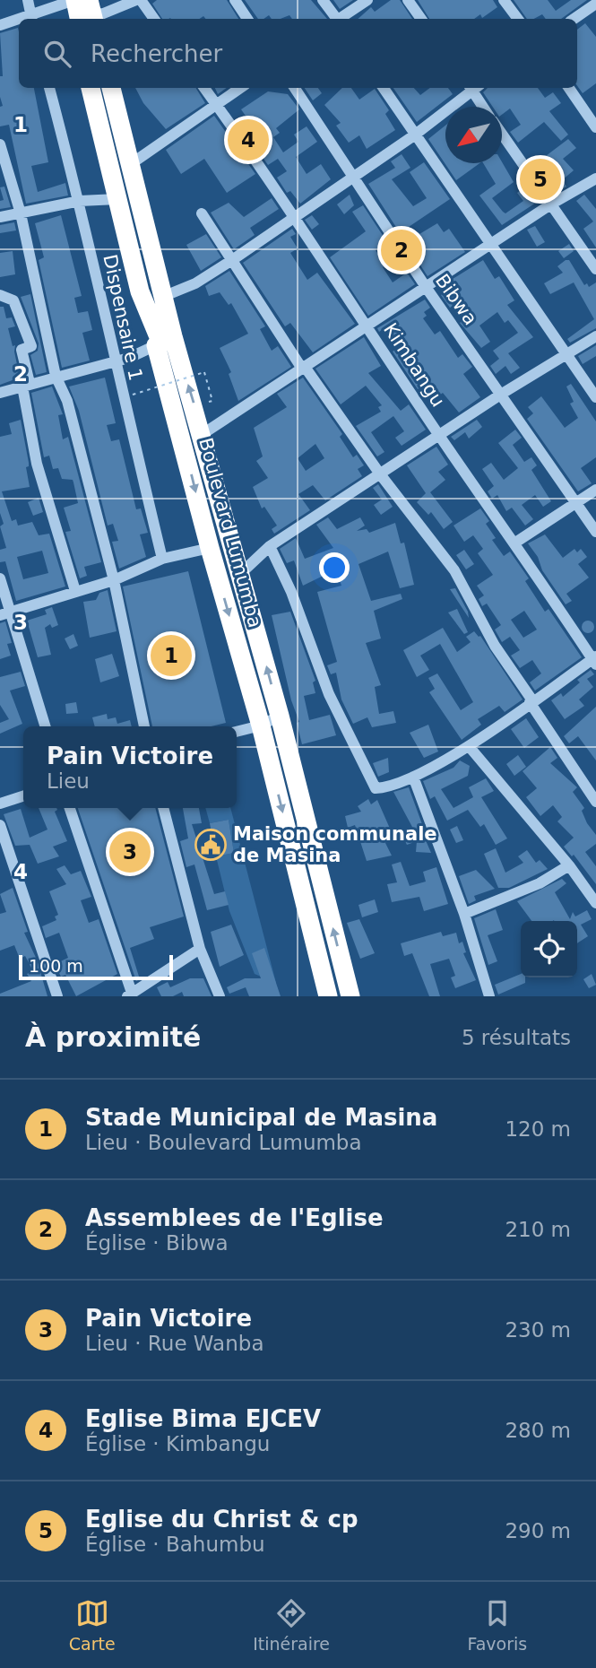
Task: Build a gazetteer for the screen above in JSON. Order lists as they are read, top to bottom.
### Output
{
  "streets": {
    "highway": ["Boulevard Lumumba"],
    "street": ["Bibwa", "Dispensaire 1", "Kimbangu"]
  },
  "places": {
    "public building": ["Maison communale de Masina"]
  },
  "scale_bar": "100 m",
  "north": "bottom left",
  "page": {
    "search": "Rechercher",
    "pins": [
      "4",
      "5",
      "2",
      "1",
      "3"
    ],
    "popup": ["Pain Victoire", "Lieu"],
    "scale": "100 m",
    "heading": ["À proximité", "5 résultats"],
    "list": [
      {
        "mark": "1",
        "name": "Stade Municipal de Masina",
        "note": "Lieu · Boulevard Lumumba",
        "value": "120 m"
      },
      {
        "mark": "2",
        "name": "Assemblees de l'Eglise",
        "note": "Église · Bibwa",
        "value": "210 m"
      },
      {
        "mark": "3",
        "name": "Pain Victoire",
        "note": "Lieu · Rue Wanba",
        "value": "230 m"
      },
      {
        "mark": "4",
        "name": "Eglise Bima EJCEV",
        "note": "Église · Kimbangu",
        "value": "280 m"
      },
      {
        "mark": "5",
        "name": "Eglise du Christ & cp",
        "note": "Église · Bahumbu",
        "value": "290 m"
      }
    ],
    "nav": ["Carte", "Itinéraire", "Favoris"]
  },
  "grid": {
    "rows": [
      "1",
      "2",
      "3",
      "4"
    ]
  }
}
